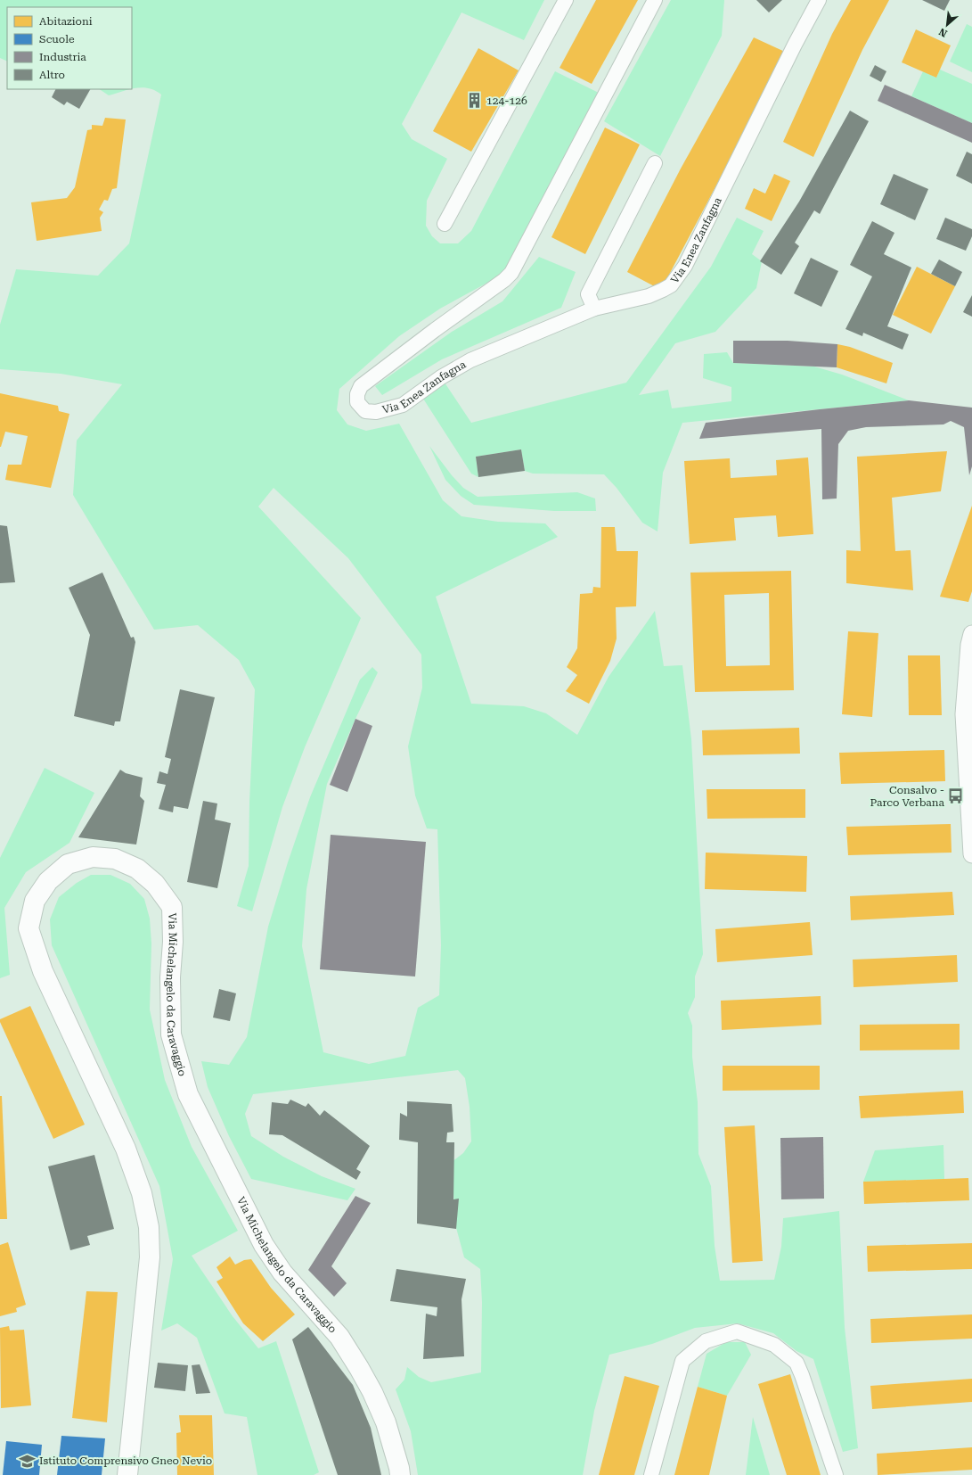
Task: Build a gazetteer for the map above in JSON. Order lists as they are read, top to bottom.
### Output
{
  "streets": {
    "main road": ["Via Michelangelo da Caravaggio"],
    "street": ["Via Enea Zanfagna"]
  },
  "places": {
    "building": ["124-126"],
    "bus stop": ["Consalvo - Parco Verbana"],
    "school or university": ["Istituto Comprensivo Gneo Nevio"]
  },
  "legend": [
    "Abitazioni",
    "Scuole",
    "Industria",
    "Altro"
  ],
  "north": "bottom left"
}
